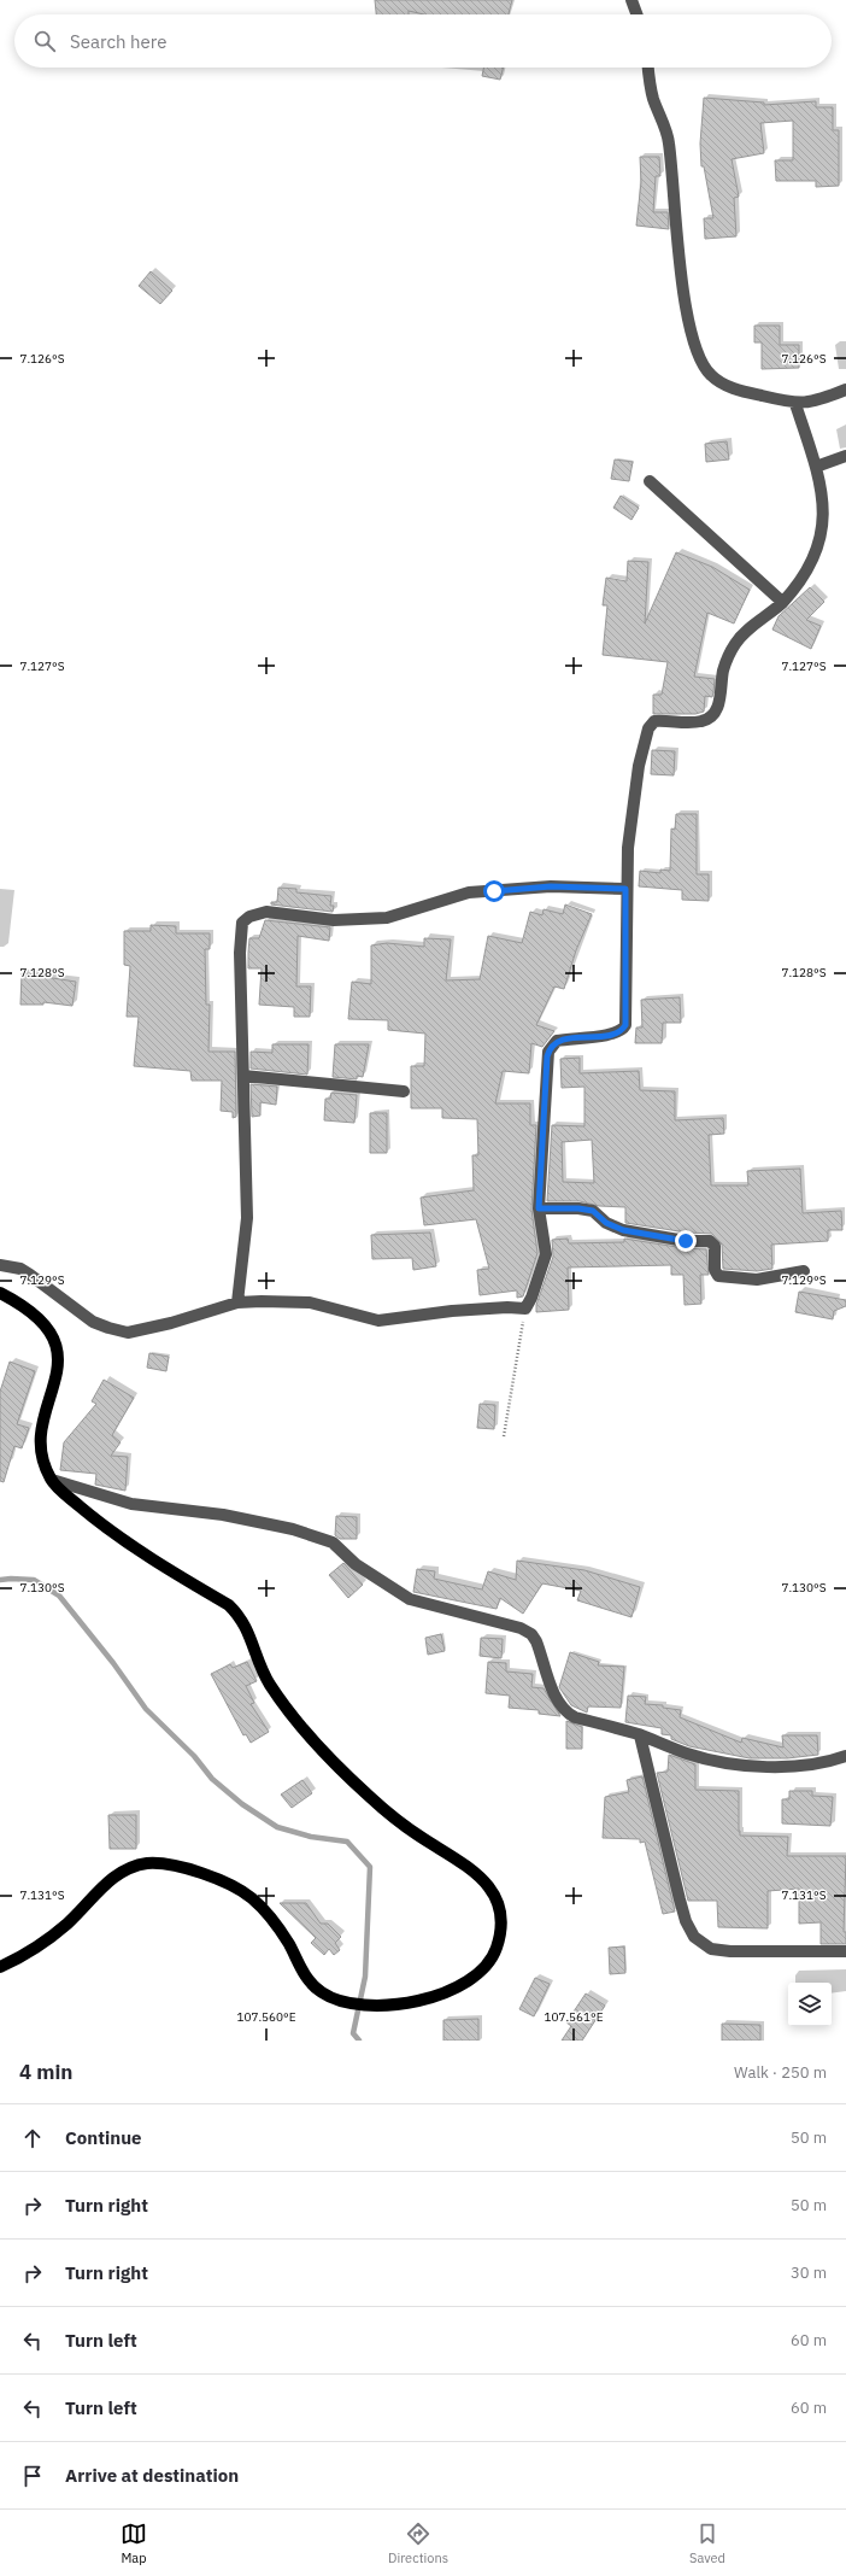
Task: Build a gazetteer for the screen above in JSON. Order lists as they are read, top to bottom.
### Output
{
  "page": {
    "search": "Search here",
    "heading": ["4 min", "Walk · 250 m"],
    "list": [
      ["Continue", "50 m"],
      ["Turn right", "50 m"],
      ["Turn right", "30 m"],
      ["Turn left", "60 m"],
      ["Turn left", "60 m"],
      "Arrive at destination"
    ],
    "nav": ["Map", "Directions", "Saved"]
  },
  "coordinates": [
    "7.126°S",
    "7.127°S",
    "7.128°S",
    "7.129°S",
    "7.130°S",
    "7.131°S",
    "107.560°E",
    "107.561°E"
  ]
}
